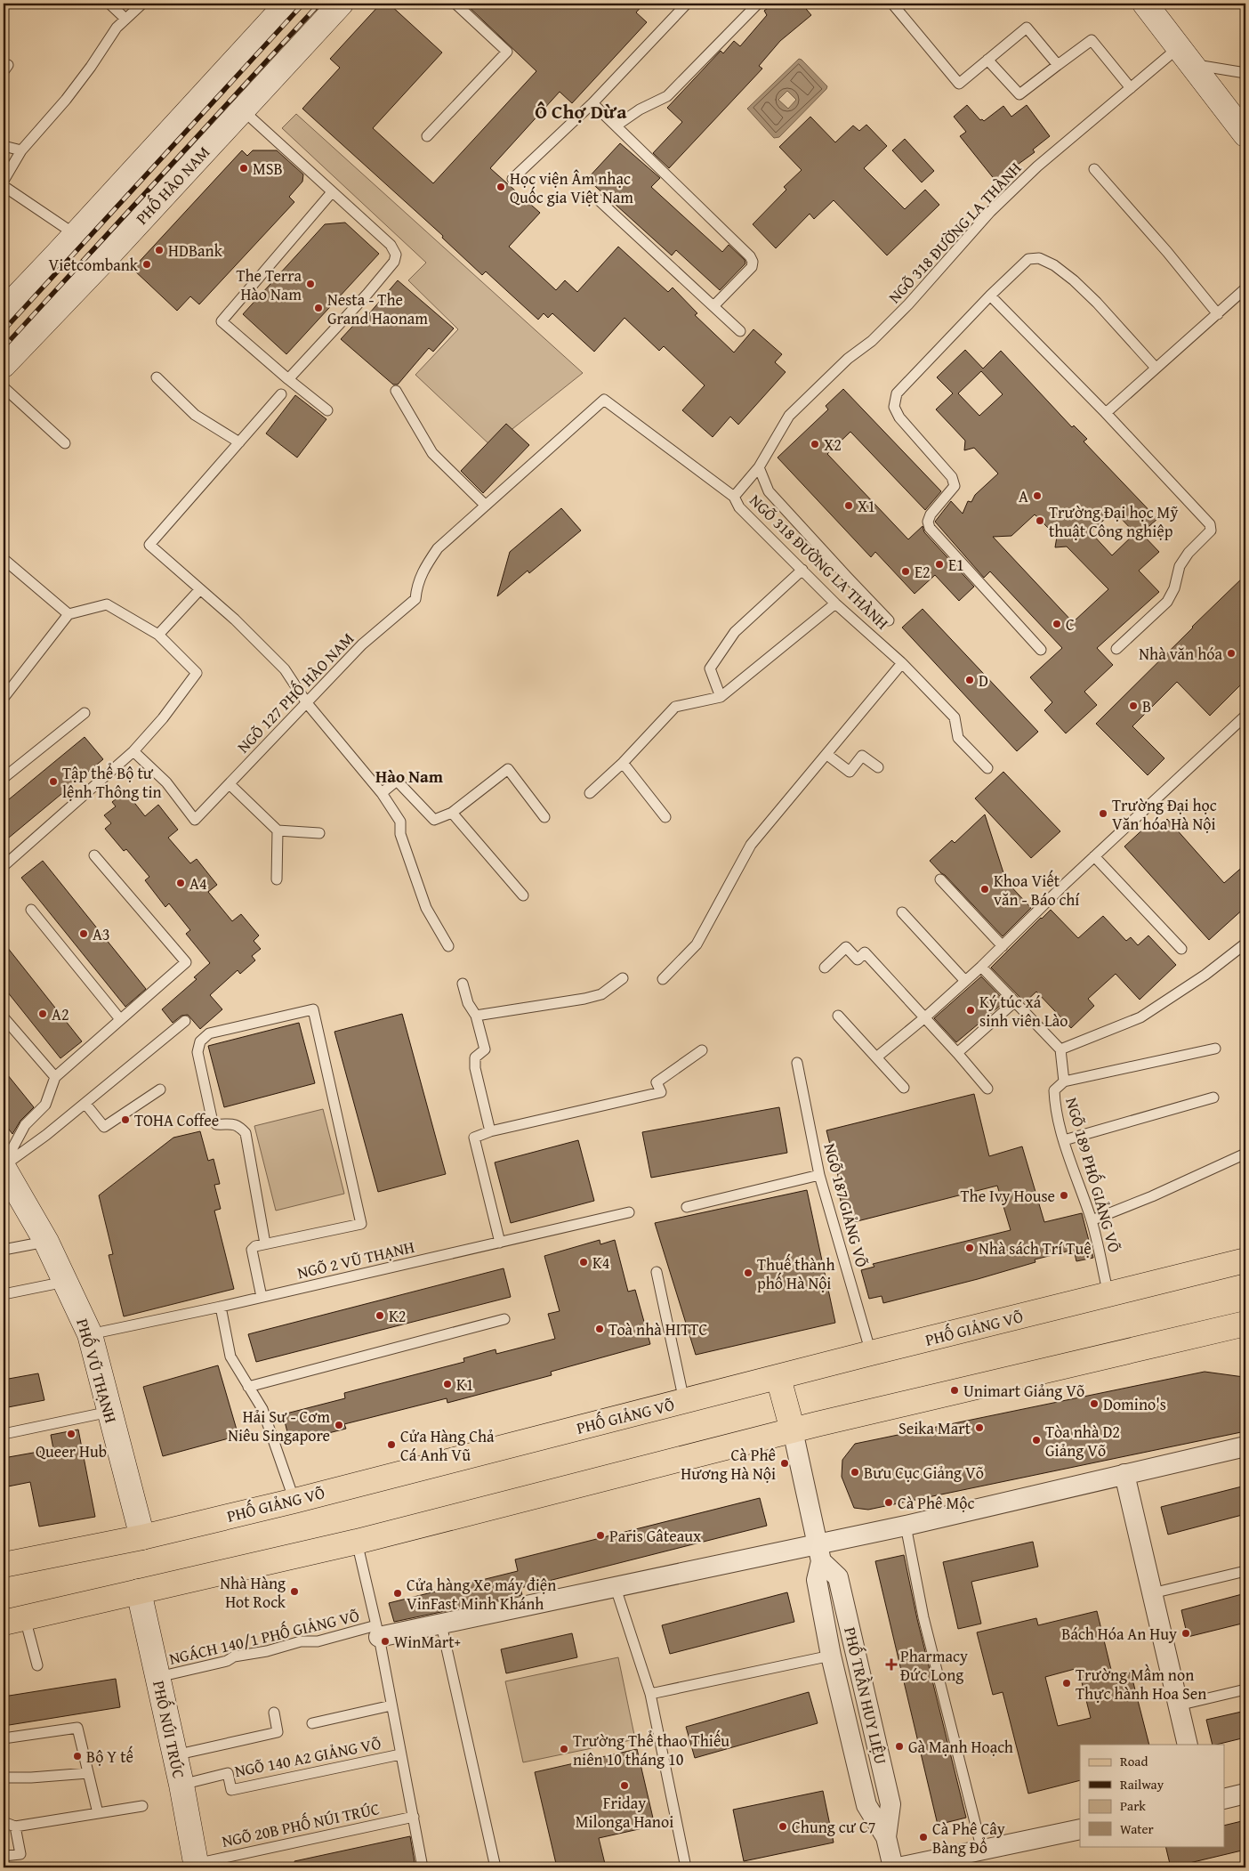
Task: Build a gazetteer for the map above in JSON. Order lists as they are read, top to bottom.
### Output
{
  "streets": {
    "main road": [
      "PHỐ HÀO NAM",
      "PHỐ GIẢNG VÕ",
      "PHỐ VŨ THẠNH",
      "PHỐ NÚI TRÚC"
    ],
    "street": ["PHỐ TRẦN HUY LIỆU"],
    "lane": [
      "NGÕ 318 ĐƯỜNG LA THÀNH",
      "NGÕ 127 PHỐ HÀO NAM",
      "NGÕ 189 PHỐ GIẢNG VÕ",
      "NGÕ 187 GIẢNG VÕ",
      "NGÕ 2 VŨ THẠNH",
      "NGÁCH 140/1 PHỐ GIẢNG VÕ",
      "NGÕ 140 A2 GIẢNG VÕ",
      "NGÕ 20B PHỐ NÚI TRÚC"
    ]
  },
  "crossings": [
    ["NGÕ 318 ĐƯỜNG LA THÀNH", "NGÕ 127 PHỐ HÀO NAM"],
    ["NGÕ 189 PHỐ GIẢNG VÕ", "PHỐ GIẢNG VÕ"],
    ["NGÕ 187 GIẢNG VÕ", "PHỐ GIẢNG VÕ"],
    ["NGÕ 2 VŨ THẠNH", "PHỐ VŨ THẠNH"],
    ["PHỐ GIẢNG VÕ", "PHỐ VŨ THẠNH"],
    ["NGÁCH 140/1 PHỐ GIẢNG VÕ", "PHỐ NÚI TRÚC"],
    ["PHỐ NÚI TRÚC", "NGÕ 140 A2 GIẢNG VÕ"],
    ["PHỐ NÚI TRÚC", "NGÕ 20B PHỐ NÚI TRÚC"]
  ],
  "districts": ["Ô Chợ Dừa", "Hào Nam"],
  "places": {
    "other": [
      "MSB",
      "Học viện Âm nhạc Quốc gia Việt Nam",
      "HDBank",
      "Vietcombank",
      "The Terra Hào Nam",
      "Nesta - The Grand Haonam",
      "X2",
      "A",
      "X1",
      "Trường Đại học Mỹ thuật Công nghiệp",
      "E1",
      "E2",
      "C",
      "Nhà văn hóa",
      "D",
      "B",
      "Tập thể Bộ tư lệnh Thông tin",
      "Trường Đại học Văn hóa Hà Nội",
      "A4",
      "Khoa Viết văn - Báo chí",
      "A3",
      "Ký túc xá sinh viên Lào",
      "A2",
      "TOHA Coffee",
      "The Ivy House",
      "Nhà sách Trí Tuệ",
      "K4",
      "Thuế thành phố Hà Nội",
      "K2",
      "Toà nhà HITTC",
      "K1",
      "Unimart Giảng Võ",
      "Domino's",
      "Hải Sư - Cơm Niêu Singapore",
      "Seika Mart",
      "Queer Hub",
      "Tòa nhà D2 Giảng Võ",
      "Cửa Hàng Chả Cá Anh Vũ",
      "Cà Phê Hương Hà Nội",
      "Bưu Cục Giảng Võ",
      "Cà Phê Mộc",
      "Paris Gâteaux",
      "Nhà Hàng Hot Rock",
      "Cửa hàng Xe máy điện VinFast Minh Khánh",
      "Bách Hóa An Huy",
      "WinMart+",
      "Trường Mầm non Thực hành Hoa Sen",
      "Gà Mạnh Hoạch",
      "Trường Thể thao Thiếu niên 10 tháng 10",
      "Bộ Y tế",
      "Friday Milonga Hanoi",
      "Chung cư C7",
      "Cà Phê Cây Bàng Đổ"
    ],
    "health": ["Pharmacy Đức Long"]
  },
  "legend": [
    "Road",
    "Railway",
    "Park",
    "Water"
  ]
}
